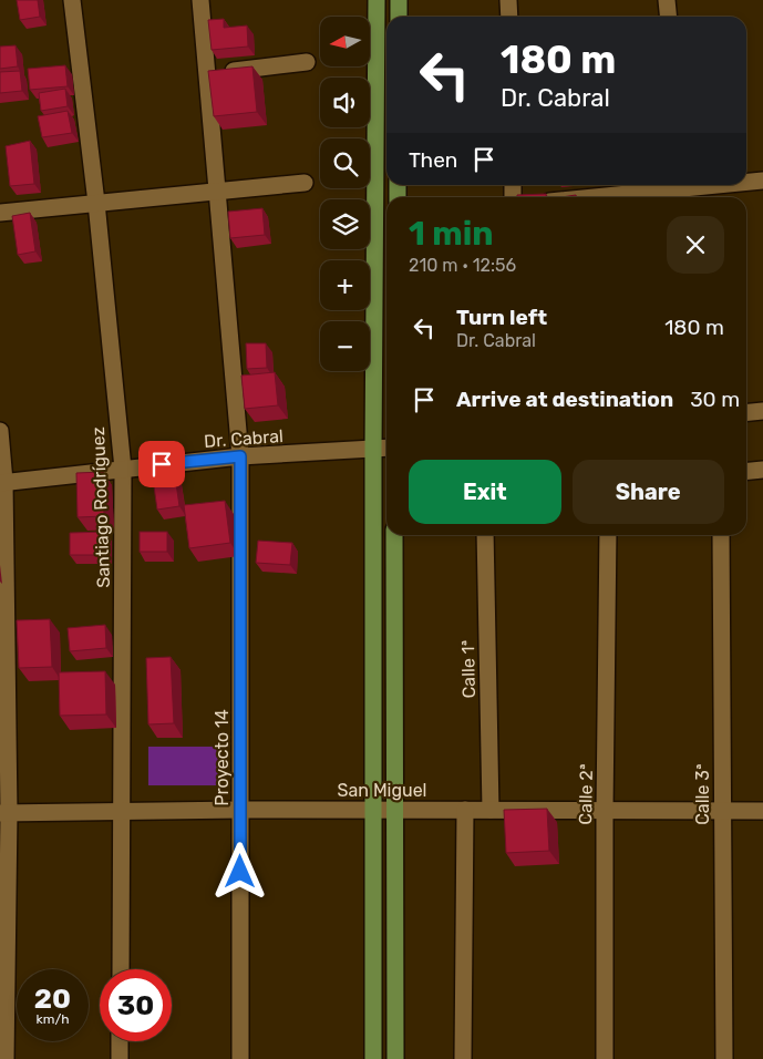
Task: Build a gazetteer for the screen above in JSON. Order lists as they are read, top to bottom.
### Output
{
  "streets": {
    "street": [
      "Dr. Cabral",
      "Santiago Rodríguez",
      "Calle 1ª",
      "Proyecto 14",
      "San Miguel",
      "Calle 2ª",
      "Calle 3ª"
    ]
  },
  "crossings": [
    ["Dr. Cabral", "Santiago Rodríguez"],
    ["Dr. Cabral", "Proyecto 14"],
    ["Santiago Rodríguez", "San Miguel"],
    ["Calle 1ª", "San Miguel"],
    ["Proyecto 14", "San Miguel"],
    ["San Miguel", "Calle 2ª"],
    ["San Miguel", "Calle 3ª"]
  ],
  "north": "left",
  "page": {
    "map_buttons": ["+", "−"],
    "turn": ["180 m", "Dr. Cabral"],
    "then": "Then",
    "heading": ["1 min", "210 m · 12:56"],
    "list": [
      {
        "name": "Turn left",
        "note": "Dr. Cabral",
        "value": "180 m"
      },
      {
        "name": "Arrive at destination",
        "value": "30 m"
      }
    ],
    "buttons": ["Exit", "Share"],
    "speed": "20 km/h",
    "limit": "30"
  }
}
